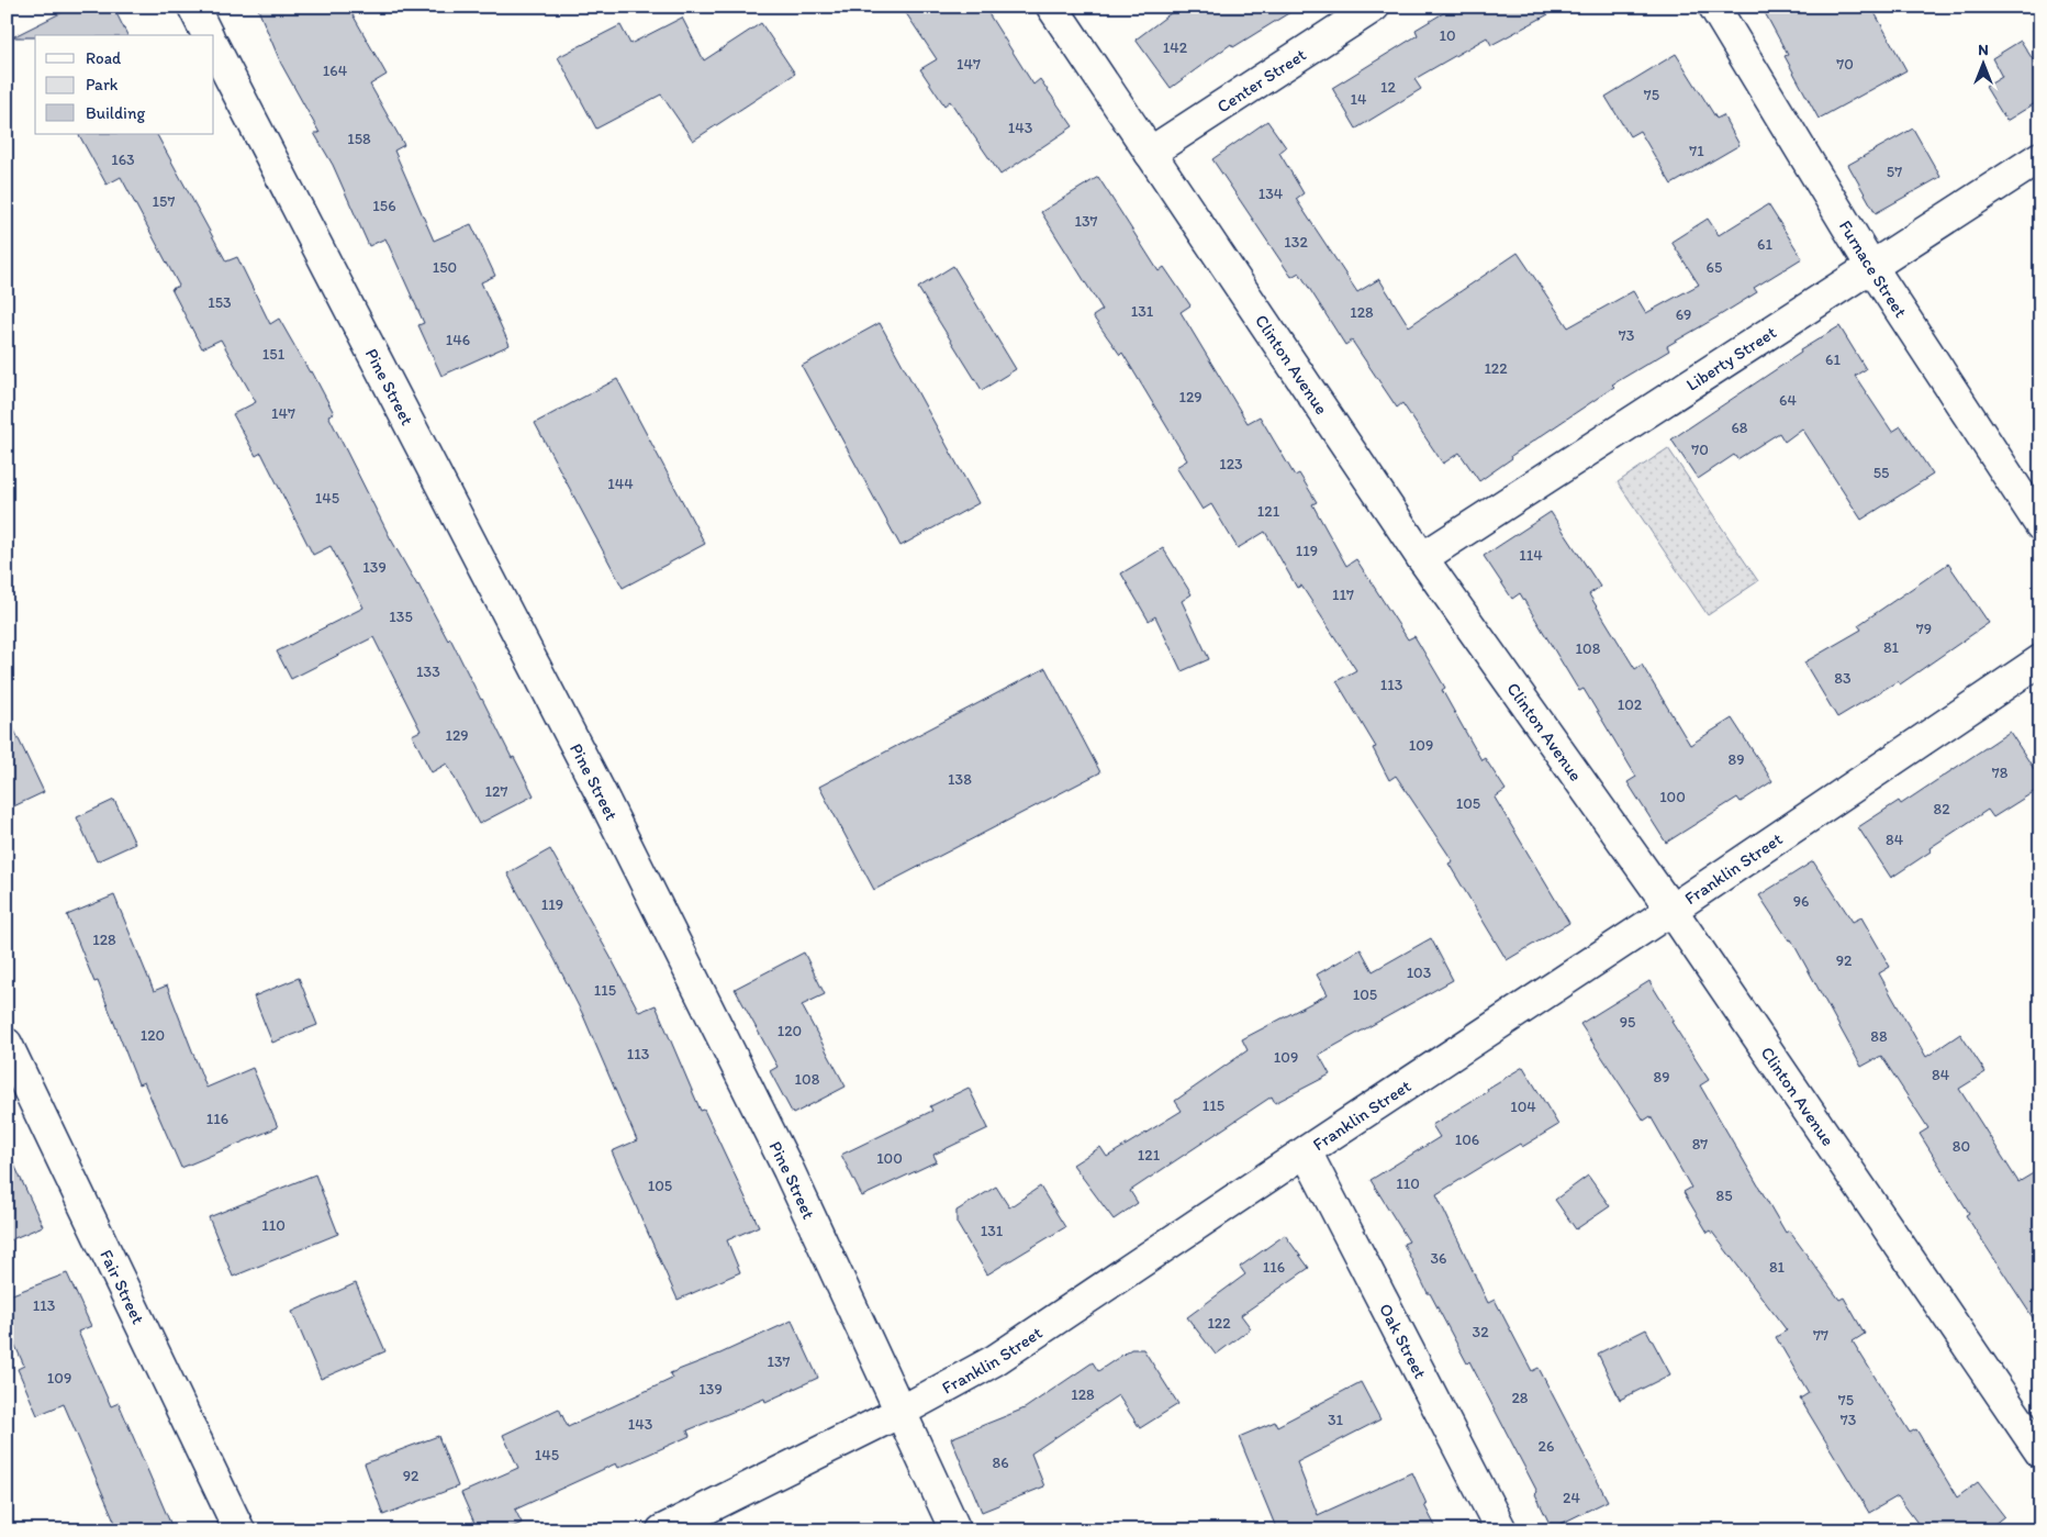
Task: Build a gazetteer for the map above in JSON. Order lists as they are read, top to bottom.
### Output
{
  "streets": {
    "street": [
      "Center Street",
      "Furnace Street",
      "Liberty Street",
      "Clinton Avenue",
      "Pine Street",
      "Franklin Street",
      "Fair Street",
      "Oak Street"
    ]
  },
  "crossings": [
    ["Center Street", "Clinton Avenue"],
    ["Furnace Street", "Liberty Street"],
    ["Liberty Street", "Clinton Avenue"],
    ["Clinton Avenue", "Franklin Street"],
    ["Pine Street", "Franklin Street"],
    ["Franklin Street", "Oak Street"]
  ],
  "house_numbers": [
    "10",
    "142",
    "147",
    "70",
    "164",
    "12",
    "75",
    "14",
    "143",
    "158",
    "71",
    "163",
    "57",
    "134",
    "157",
    "156",
    "137",
    "132",
    "61",
    "150",
    "65",
    "153",
    "131",
    "128",
    "69",
    "73",
    "146",
    "151",
    "61",
    "122",
    "129",
    "64",
    "147",
    "68",
    "70",
    "123",
    "55",
    "144",
    "145",
    "121",
    "119",
    "114",
    "139",
    "117",
    "135",
    "79",
    "81",
    "108",
    "133",
    "83",
    "113",
    "102",
    "129",
    "109",
    "89",
    "78",
    "138",
    "127",
    "100",
    "105",
    "82",
    "84",
    "96",
    "119",
    "128",
    "92",
    "103",
    "115",
    "105",
    "95",
    "120",
    "120",
    "88",
    "113",
    "109",
    "84",
    "89",
    "108",
    "115",
    "104",
    "116",
    "106",
    "87",
    "80",
    "121",
    "100",
    "110",
    "105",
    "85",
    "110",
    "131",
    "36",
    "116",
    "81",
    "113",
    "122",
    "32",
    "77",
    "137",
    "109",
    "139",
    "128",
    "28",
    "75",
    "31",
    "73",
    "143",
    "26",
    "145",
    "86",
    "92",
    "24"
  ],
  "legend": ["Road", "Park", "Building"],
  "north": "top"
}
